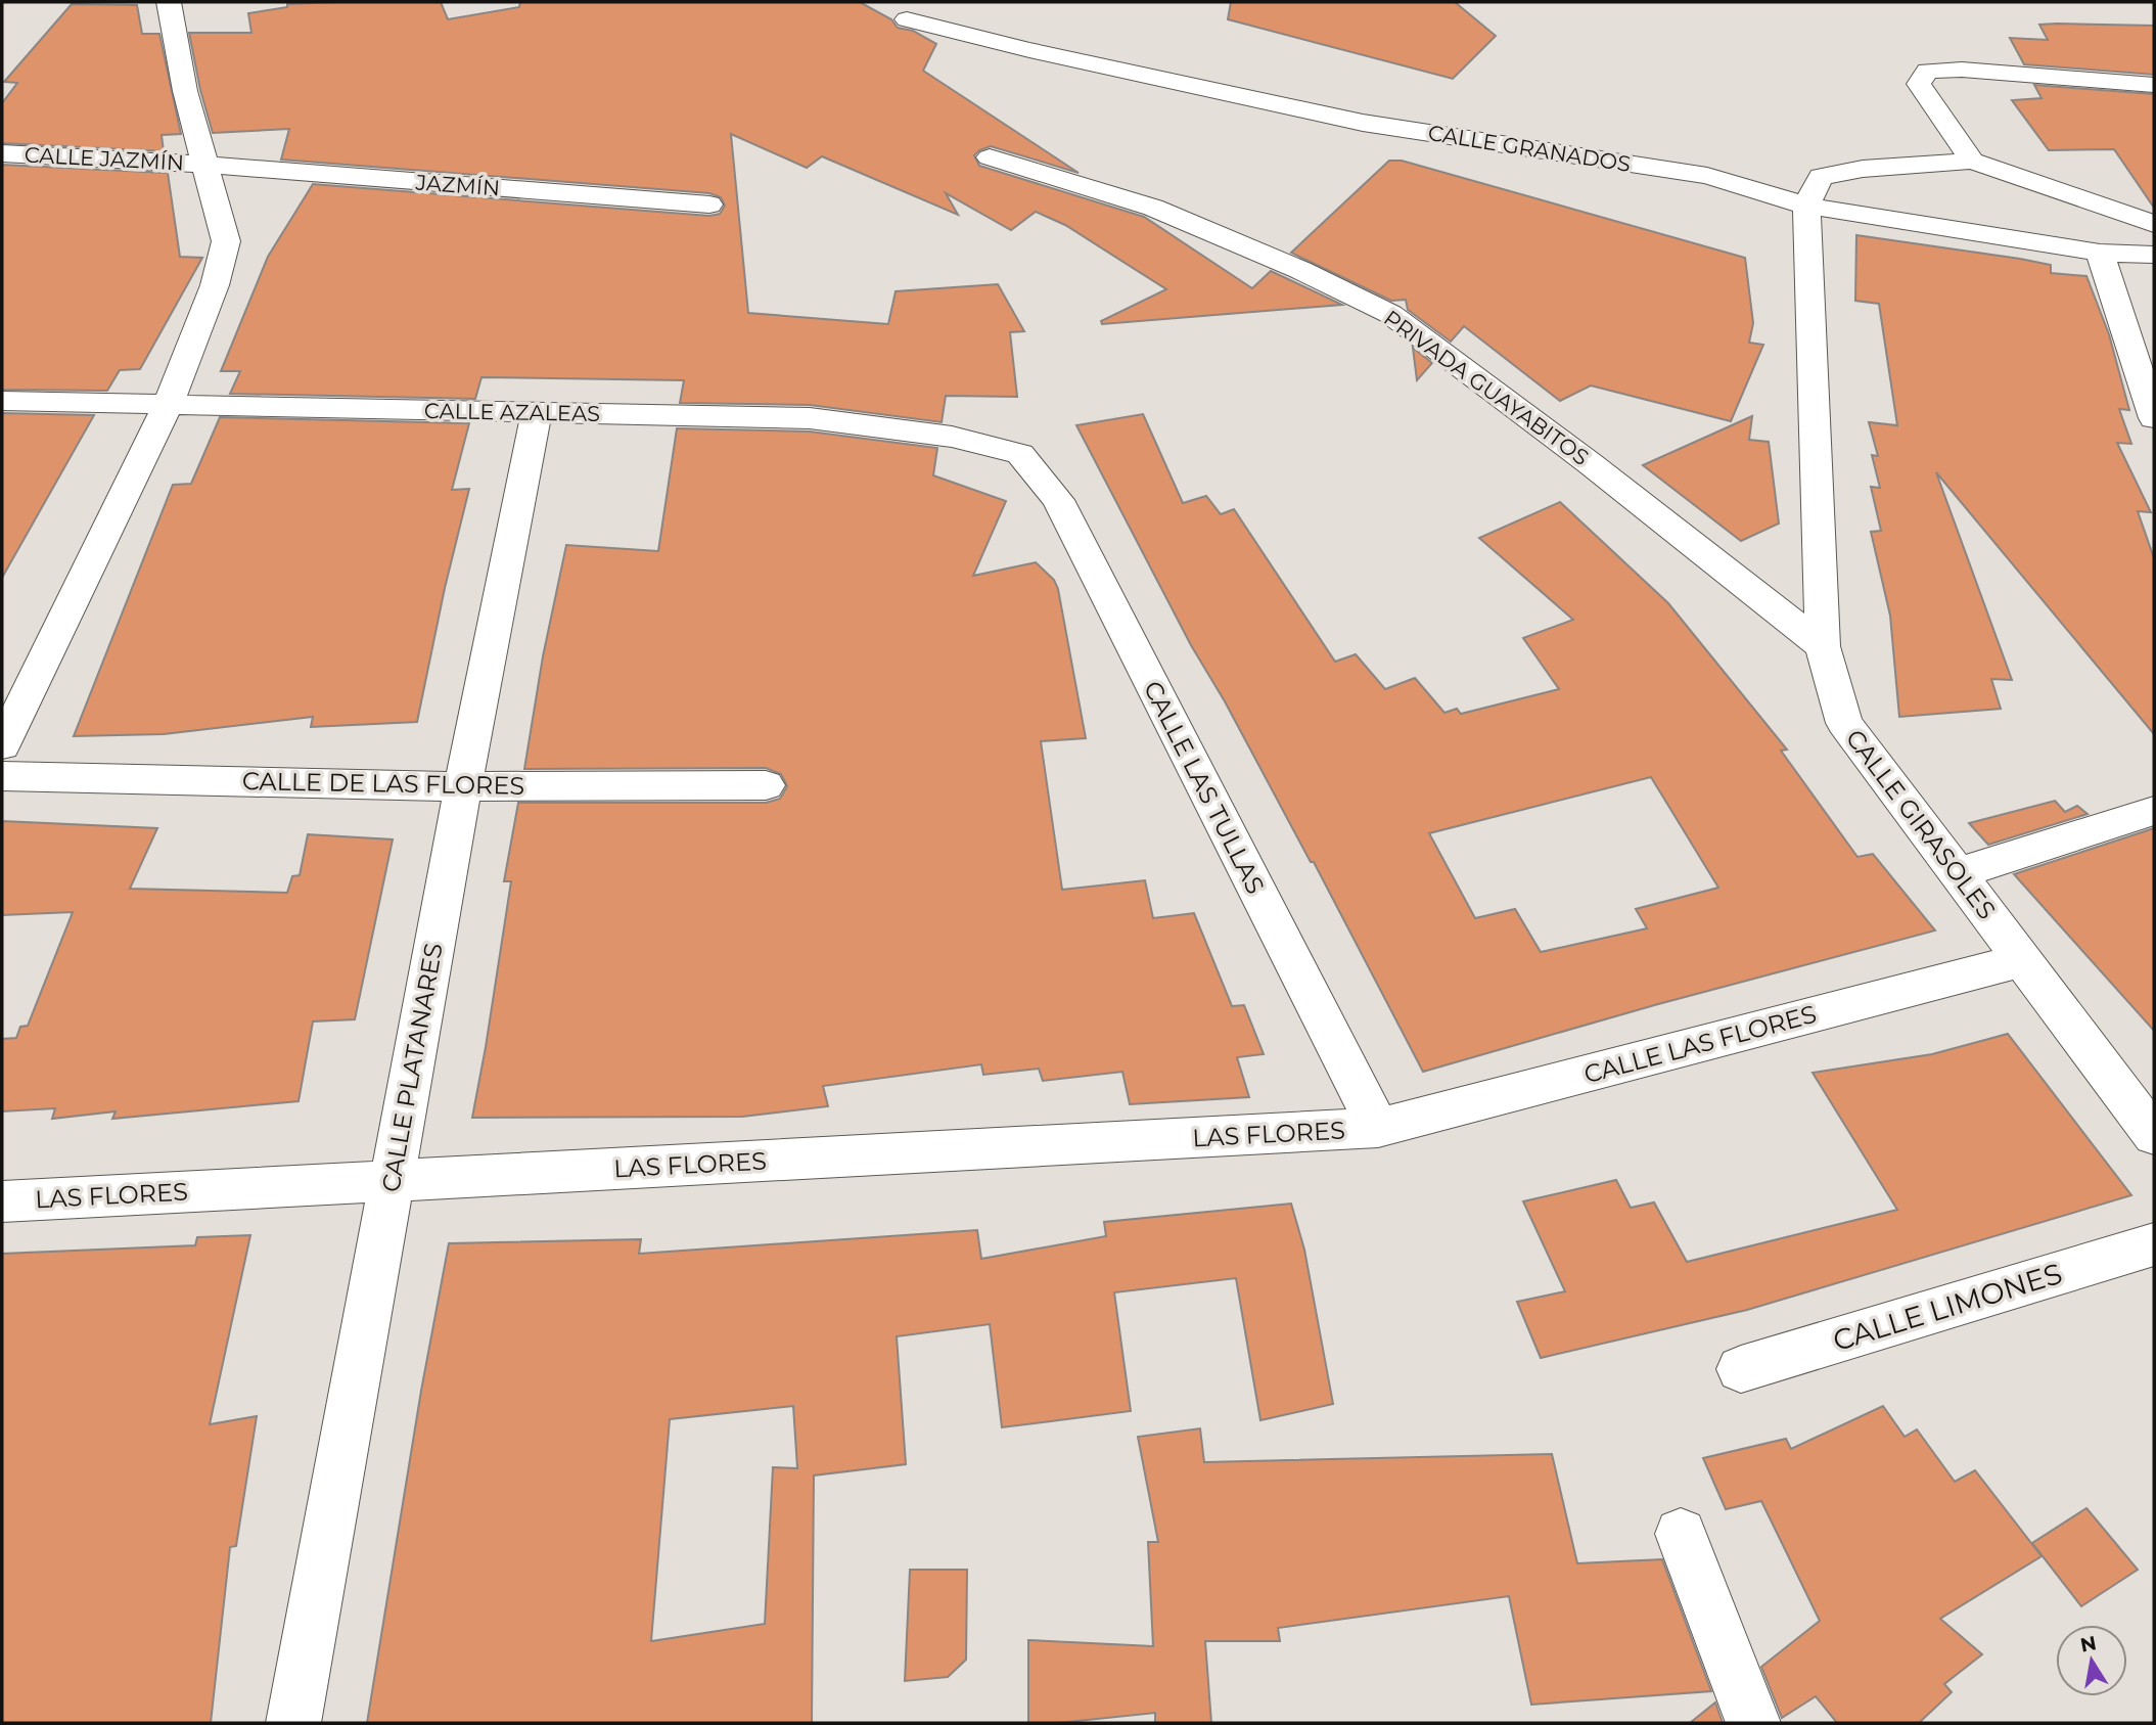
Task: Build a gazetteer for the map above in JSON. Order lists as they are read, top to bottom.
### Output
{
  "streets": {
    "street": [
      "CALLE GRANADOS",
      "CALLE JAZMÍN",
      "JAZMÍN",
      "PRIVADA GUAYABITOS",
      "CALLE AZALEAS",
      "CALLE DE LAS FLORES",
      "CALLE LAS TULLAS",
      "CALLE GIRASOLES",
      "CALLE LAS FLORES",
      "CALLE PLATANARES",
      "LAS FLORES",
      "CALLE LIMONES"
    ]
  },
  "crossings": [
    ["CALLE GRANADOS", "CALLE GIRASOLES"],
    ["CALLE JAZMÍN", "JAZMÍN"],
    ["PRIVADA GUAYABITOS", "CALLE GIRASOLES"],
    ["CALLE AZALEAS", "CALLE LAS TULLAS"],
    ["CALLE AZALEAS", "CALLE PLATANARES"],
    ["CALLE DE LAS FLORES", "CALLE PLATANARES"],
    ["CALLE LAS TULLAS", "CALLE LAS FLORES"],
    ["CALLE LAS TULLAS", "LAS FLORES"],
    ["CALLE GIRASOLES", "CALLE LAS FLORES"],
    ["CALLE LAS FLORES", "LAS FLORES"],
    ["CALLE PLATANARES", "LAS FLORES"]
  ],
  "north": "top"
}
